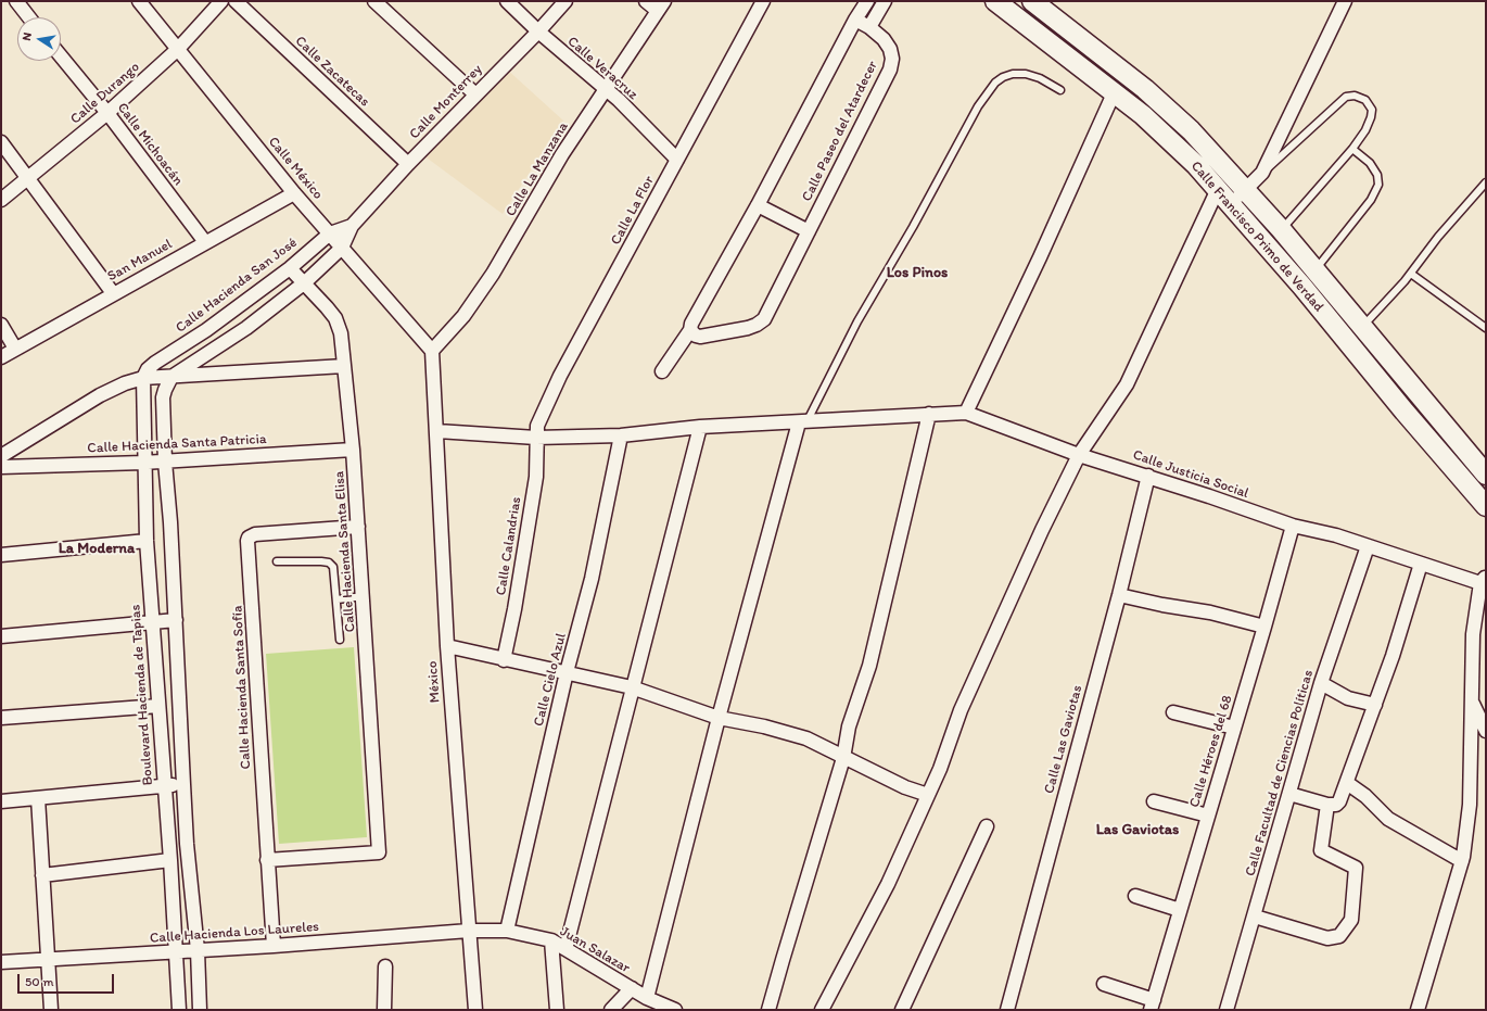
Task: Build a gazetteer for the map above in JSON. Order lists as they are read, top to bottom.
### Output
{
  "streets": {
    "main road": ["Calle Francisco Primo de Verdad"],
    "street": [
      "Calle Veracruz",
      "Calle Zacatecas",
      "Calle Durango",
      "Calle Monterrey",
      "Calle Paseo del Atardecer",
      "Calle Michoacán",
      "Calle México",
      "Calle La Manzana",
      "Calle La Flor",
      "San Manuel",
      "Calle Hacienda San José",
      "Calle Hacienda Santa Patricia",
      "Calle Justicia Social",
      "Calle Calandrias",
      "Calle Hacienda Santa Elisa",
      "Calle Cielo Azul",
      "México",
      "Calle Hacienda Santa Sofía",
      "Boulevard Hacienda de Tapias",
      "Calle Las Gaviotas",
      "Calle Héroes del 68",
      "Calle Facultad de Ciencias Políticas",
      "Calle Hacienda Los Laureles",
      "Juan Salazar"
    ]
  },
  "crossings": [
    ["Calle Veracruz", "Calle Monterrey"],
    ["Calle Veracruz", "Calle La Manzana"],
    ["Calle Veracruz", "Calle La Flor"],
    ["Calle Zacatecas", "Calle Monterrey"],
    ["Calle Durango", "Calle Michoacán"],
    ["Calle Durango", "Calle México"],
    ["Calle Monterrey", "Calle México"],
    ["Calle Monterrey", "Calle Hacienda San José"],
    ["Calle Michoacán", "San Manuel"],
    ["Calle México", "Calle La Manzana"],
    ["Calle México", "San Manuel"],
    ["Calle México", "Calle Hacienda San José"],
    ["Calle México", "México"],
    ["Calle La Manzana", "México"],
    ["Calle La Flor", "Calle Calandrias"],
    ["Calle Hacienda San José", "Calle Hacienda Santa Elisa"],
    ["Calle Hacienda San José", "Boulevard Hacienda de Tapias"],
    ["Calle Hacienda Santa Patricia", "Calle Hacienda Santa Elisa"],
    ["Calle Hacienda Santa Patricia", "Boulevard Hacienda de Tapias"],
    ["Calle Justicia Social", "Calle Las Gaviotas"],
    ["Calle Justicia Social", "Calle Héroes del 68"],
    ["Calle Justicia Social", "Calle Facultad de Ciencias Políticas"],
    ["Calle Hacienda Santa Elisa", "Calle Hacienda Santa Sofía"],
    ["Calle Cielo Azul", "Juan Salazar"],
    ["México", "Calle Hacienda Los Laureles"],
    ["México", "Juan Salazar"],
    ["Calle Hacienda Santa Sofía", "Calle Hacienda Los Laureles"],
    ["Boulevard Hacienda de Tapias", "Calle Hacienda Los Laureles"],
    ["Calle Hacienda Los Laureles", "Juan Salazar"]
  ],
  "districts": ["Los Pinos", "La Moderna", "Las Gaviotas"],
  "scale_bar": "50 m",
  "north": "left"
}
